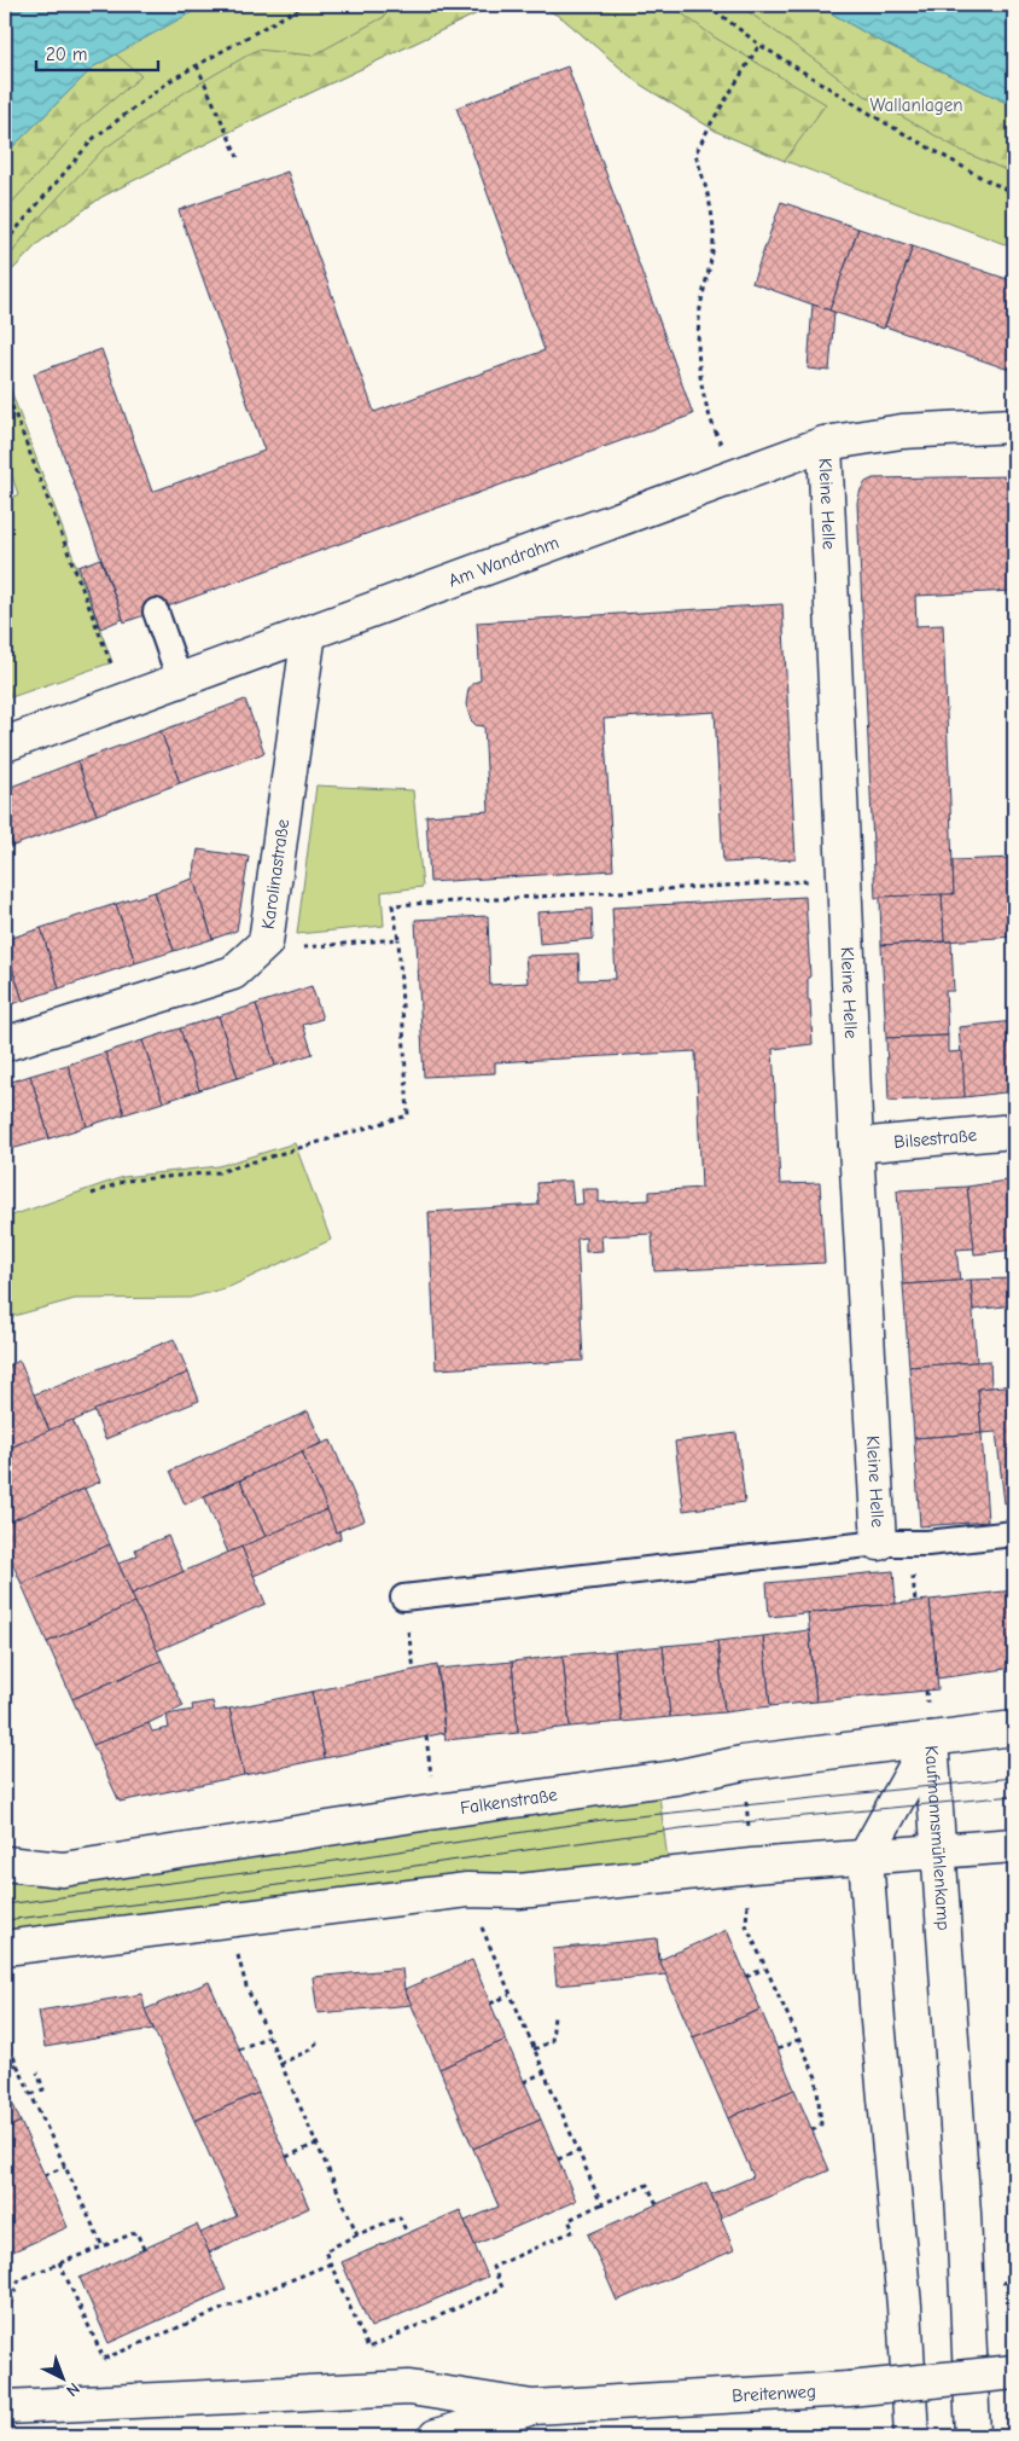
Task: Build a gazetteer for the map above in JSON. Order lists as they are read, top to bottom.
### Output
{
  "streets": {
    "main road": [
      "Kleine Helle",
      "Am Wandrahm",
      "Karolinastraße",
      "Bilsestraße",
      "Falkenstraße",
      "Kaufmannsmühlenkamp",
      "Breitenweg"
    ]
  },
  "crossings": [
    ["Kleine Helle", "Am Wandrahm"],
    ["Kleine Helle", "Bilsestraße"],
    ["Am Wandrahm", "Karolinastraße"],
    ["Falkenstraße", "Kaufmannsmühlenkamp"]
  ],
  "parks": ["Wallanlagen"],
  "scale_bar": "20 m",
  "north": "bottom right"
}
